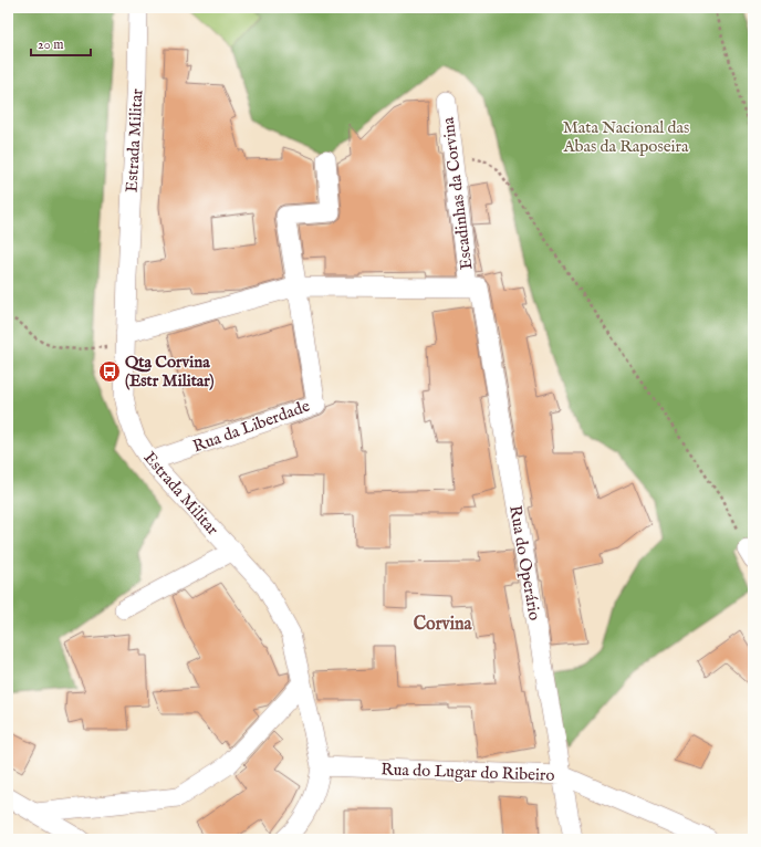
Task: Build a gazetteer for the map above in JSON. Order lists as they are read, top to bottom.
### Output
{
  "streets": {
    "street": [
      "Estrada Militar",
      "Escadinhas da Corvina",
      "Rua da Liberdade",
      "Rua do Operário",
      "Rua do Lugar do Ribeiro"
    ]
  },
  "crossings": [
    ["Estrada Militar", "Rua da Liberdade"],
    ["Estrada Militar", "Rua do Lugar do Ribeiro"],
    ["Escadinhas da Corvina", "Rua do Operário"],
    ["Rua do Operário", "Rua do Lugar do Ribeiro"]
  ],
  "districts": ["Corvina"],
  "parks": ["Mata Nacional das Abas da Raposeira"],
  "places": {
    "bus stop": ["Qta Corvina (Estr Militar)"]
  },
  "scale_bar": "20 m"
}
